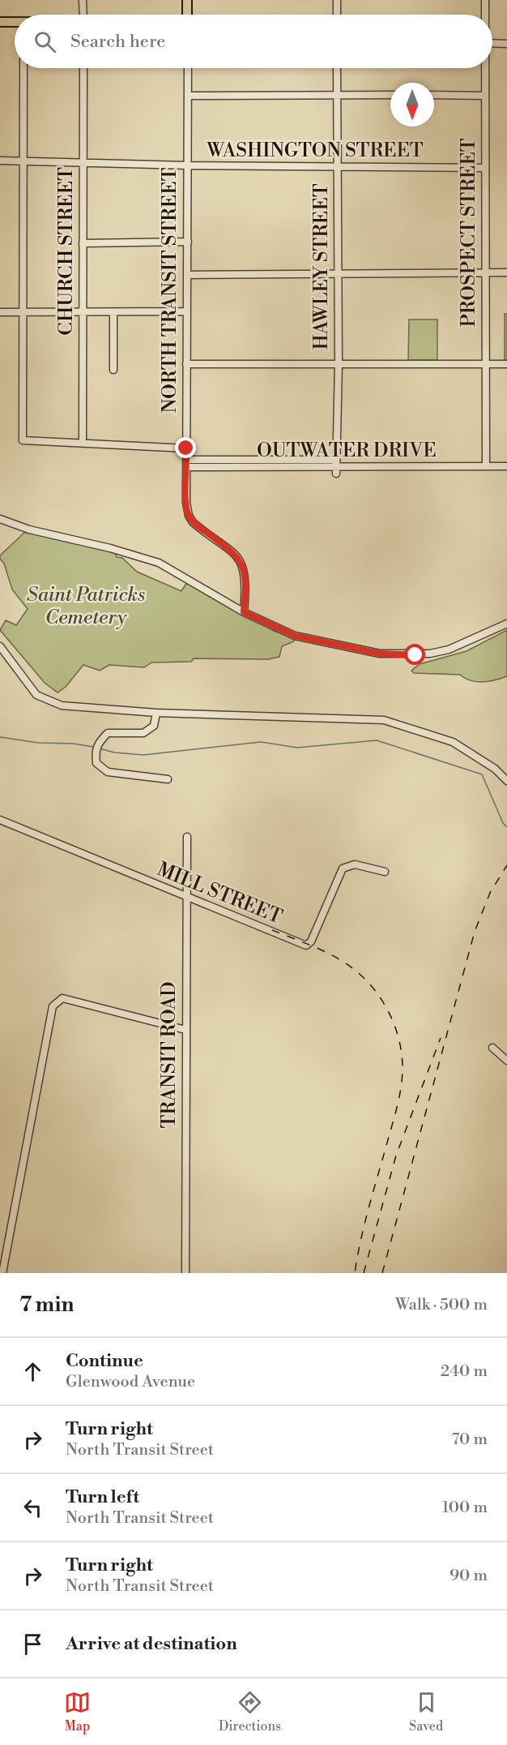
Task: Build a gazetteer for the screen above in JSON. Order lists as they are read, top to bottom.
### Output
{
  "streets": {
    "street": [
      "WASHINGTON STREET",
      "PROSPECT STREET",
      "CHURCH STREET",
      "HAWLEY STREET",
      "NORTH TRANSIT STREET",
      "OUTWATER DRIVE",
      "MILL STREET",
      "TRANSIT ROAD"
    ]
  },
  "crossings": [
    ["WASHINGTON STREET", "PROSPECT STREET"],
    ["WASHINGTON STREET", "CHURCH STREET"],
    ["WASHINGTON STREET", "HAWLEY STREET"],
    ["WASHINGTON STREET", "NORTH TRANSIT STREET"],
    ["PROSPECT STREET", "OUTWATER DRIVE"],
    ["HAWLEY STREET", "OUTWATER DRIVE"],
    ["NORTH TRANSIT STREET", "OUTWATER DRIVE"],
    ["MILL STREET", "TRANSIT ROAD"]
  ],
  "parks": ["Saint Patricks Cemetery"],
  "north": "bottom",
  "page": {
    "search": "Search here",
    "heading": ["7 min", "Walk · 500 m"],
    "list": [
      ["Continue", "Glenwood Avenue", "240 m"],
      ["Turn right", "North Transit Street", "70 m"],
      ["Turn left", "North Transit Street", "100 m"],
      ["Turn right", "North Transit Street", "90 m"],
      "Arrive at destination"
    ],
    "nav": ["Map", "Directions", "Saved"]
  }
}
